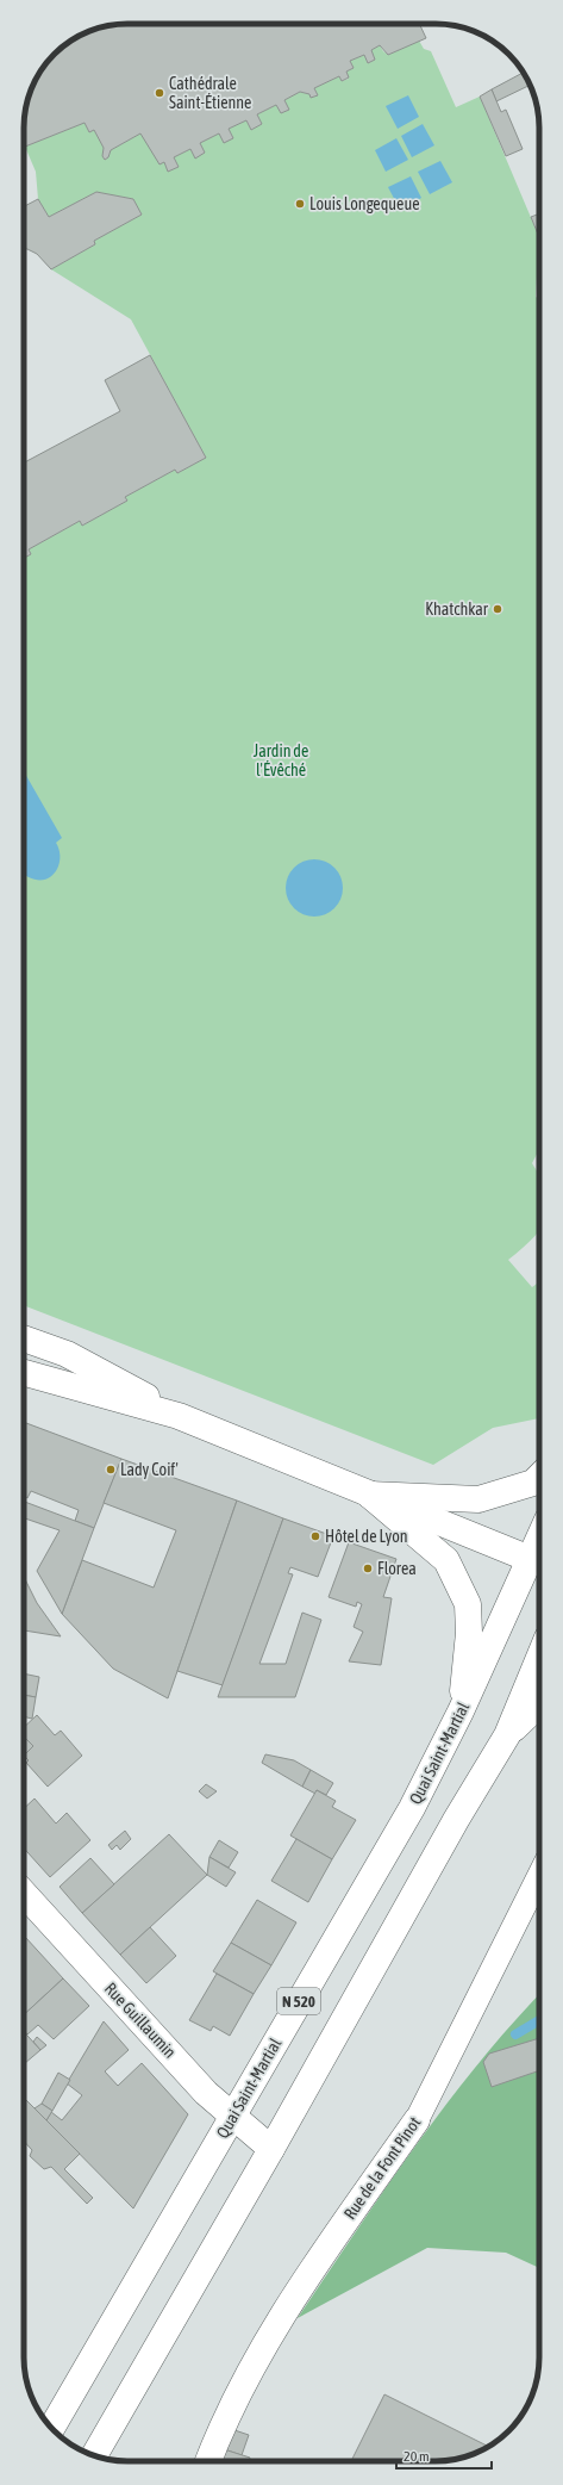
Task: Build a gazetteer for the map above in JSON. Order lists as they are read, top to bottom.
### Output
{
  "streets": {
    "main road": [
      "Quai Saint-Martial",
      "N 520",
      "Rue Guillaumin",
      "Rue de la Font Pinot"
    ]
  },
  "crossings": [
    ["Quai Saint-Martial", "Rue Guillaumin"],
    ["N 520", "Rue Guillaumin"]
  ],
  "parks": ["Jardin de l'Évêché"],
  "places": [
    "Cathédrale Saint-Étienne",
    "Louis Longequeue",
    "Khatchkar",
    "Lady Coif'",
    "Hôtel de Lyon",
    "Florea"
  ],
  "scale_bar": "20 m"
}
